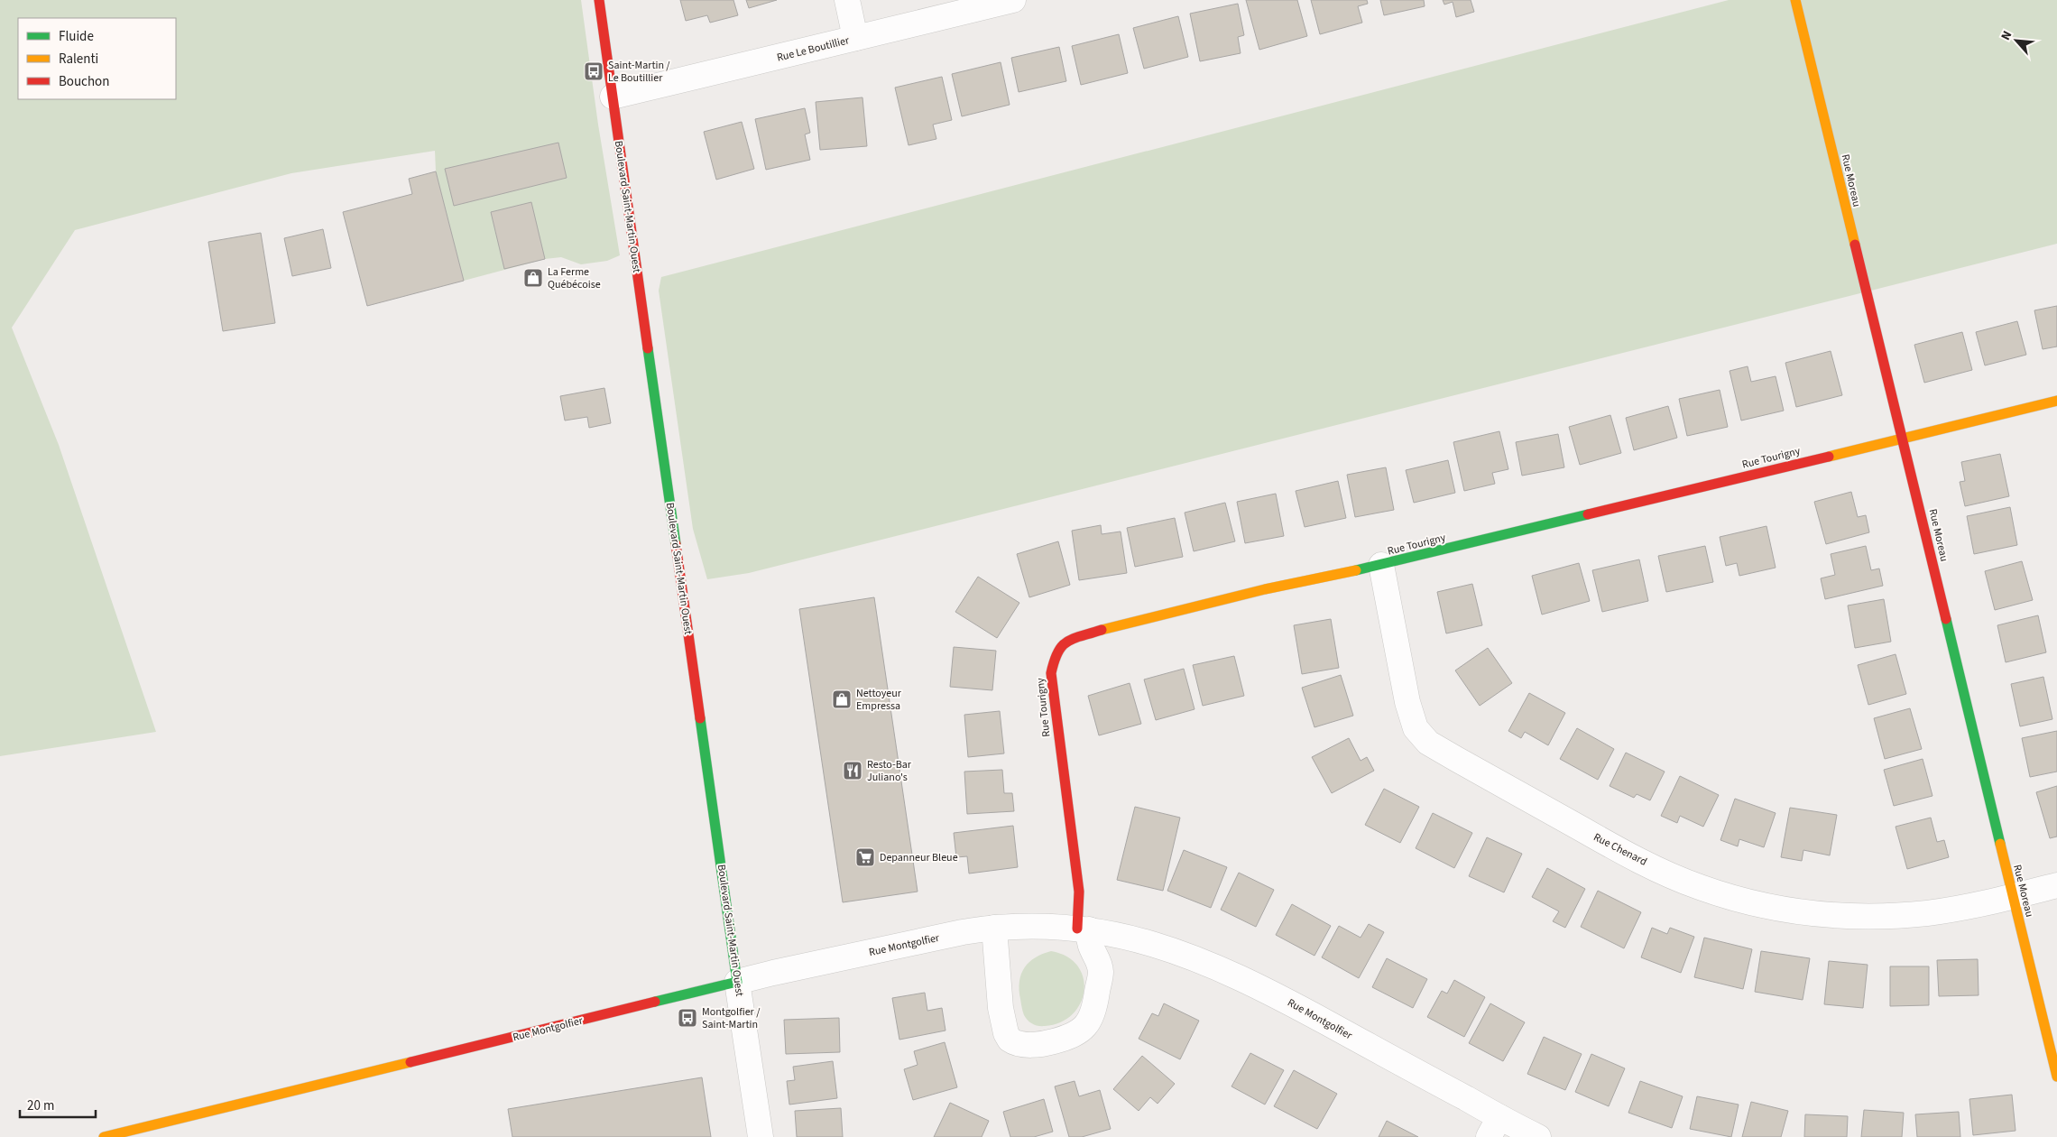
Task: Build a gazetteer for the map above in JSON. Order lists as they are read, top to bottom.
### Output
{
  "streets": {
    "street": [
      "Rue Le Boutillier",
      "Rue Moreau",
      "Boulevard Saint-Martin Ouest",
      "Rue Tourigny",
      "Rue Chenard",
      "Rue Montgolfier"
    ]
  },
  "crossings": [
    ["Rue Le Boutillier", "Boulevard Saint-Martin Ouest"],
    ["Rue Moreau", "Rue Tourigny"],
    ["Rue Moreau", "Rue Chenard"],
    ["Boulevard Saint-Martin Ouest", "Rue Montgolfier"],
    ["Rue Tourigny", "Rue Chenard"],
    ["Rue Tourigny", "Rue Montgolfier"]
  ],
  "places": {
    "bus stop": ["Saint-Martin / Le Boutillier", "Montgolfier / Saint-Martin"],
    "shop": ["La Ferme Québécoise", "Nettoyeur Empressa"],
    "restaurant": ["Resto-Bar Juliano's"],
    "supermarket": ["Depanneur Bleue"]
  },
  "legend": ["Fluide", "Ralenti", "Bouchon"],
  "scale_bar": "20 m",
  "north": "top left"
}
